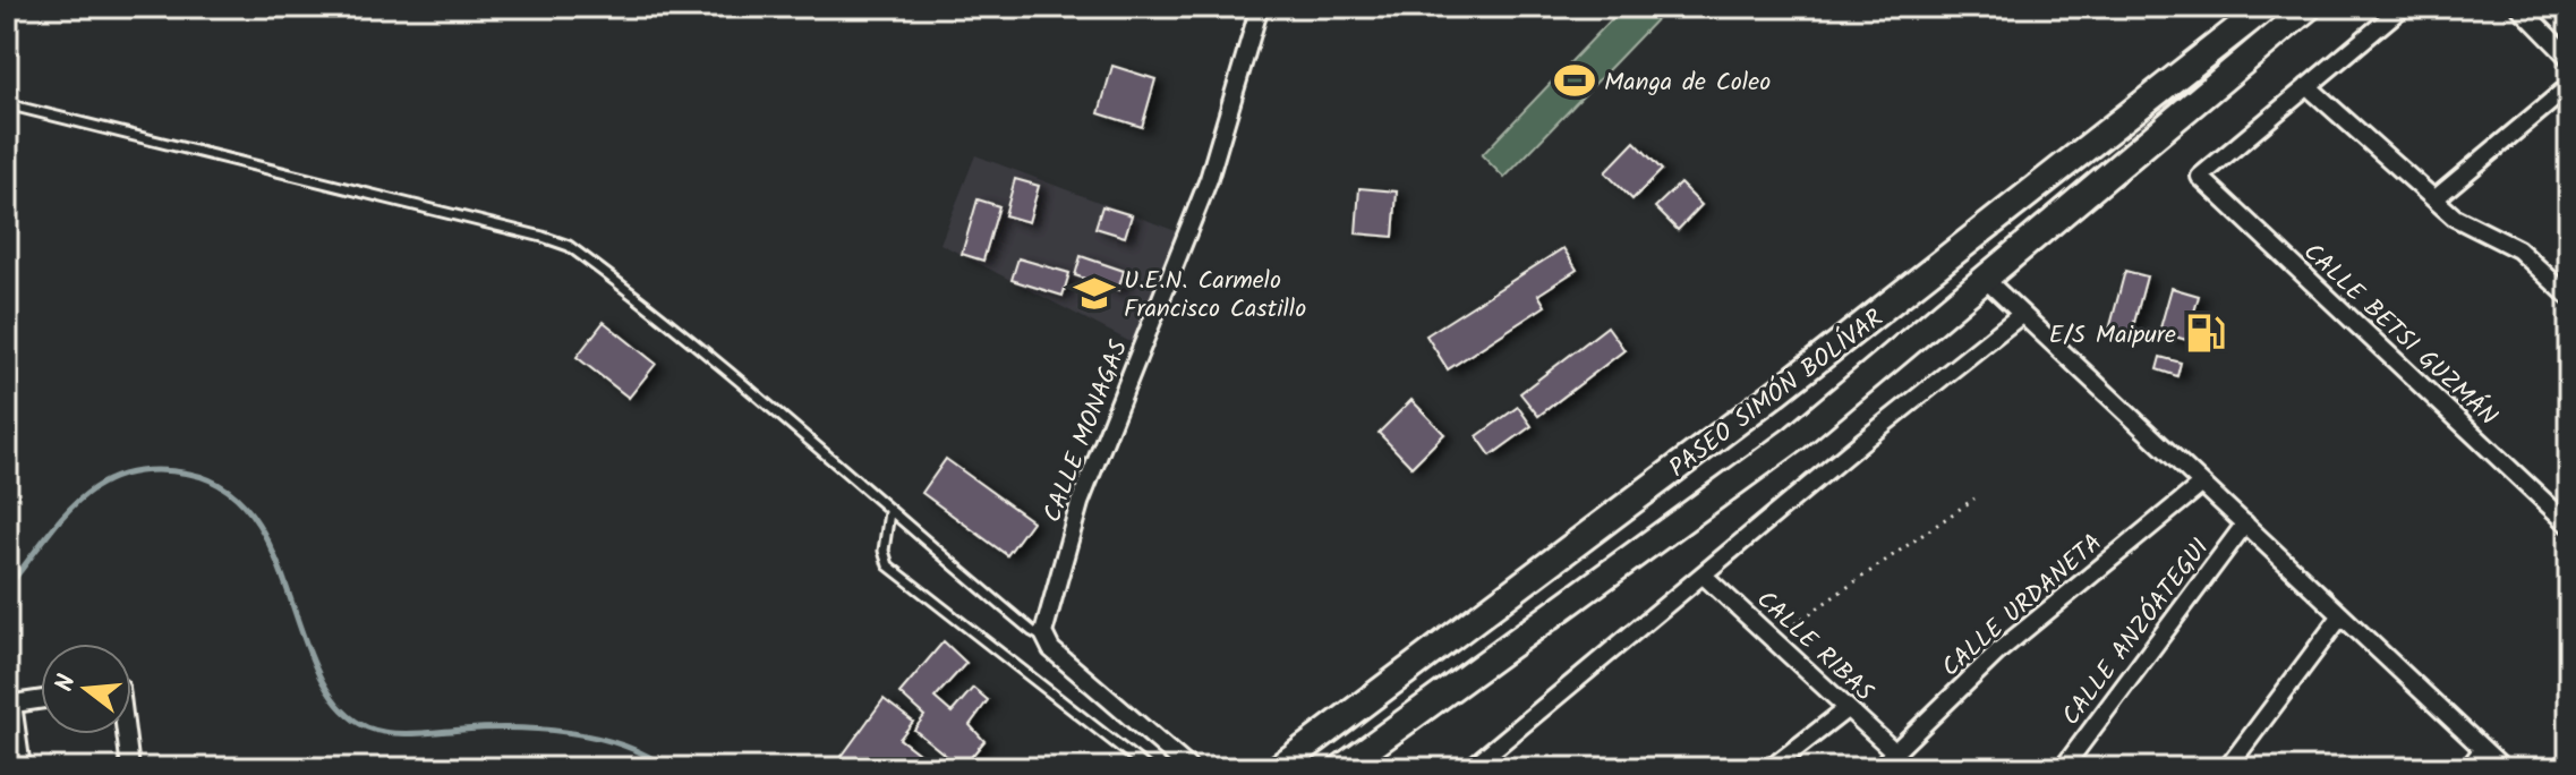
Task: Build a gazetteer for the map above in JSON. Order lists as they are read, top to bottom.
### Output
{
  "streets": {
    "main road": ["PASEO SIMÓN BOLÍVAR"],
    "street": [
      "CALLE BETSI GUZMÁN",
      "CALLE MONAGAS",
      "CALLE URDANETA",
      "CALLE ANZÓATEGUI",
      "CALLE RIBAS"
    ]
  },
  "crossings": [
    ["CALLE URDANETA", "CALLE RIBAS"]
  ],
  "places": {
    "sports": ["Manga de Coleo"],
    "school or university": ["U.E.N. Carmelo Francisco Castillo"],
    "fuel station": ["E/S Maipure"]
  },
  "north": "left"
}
